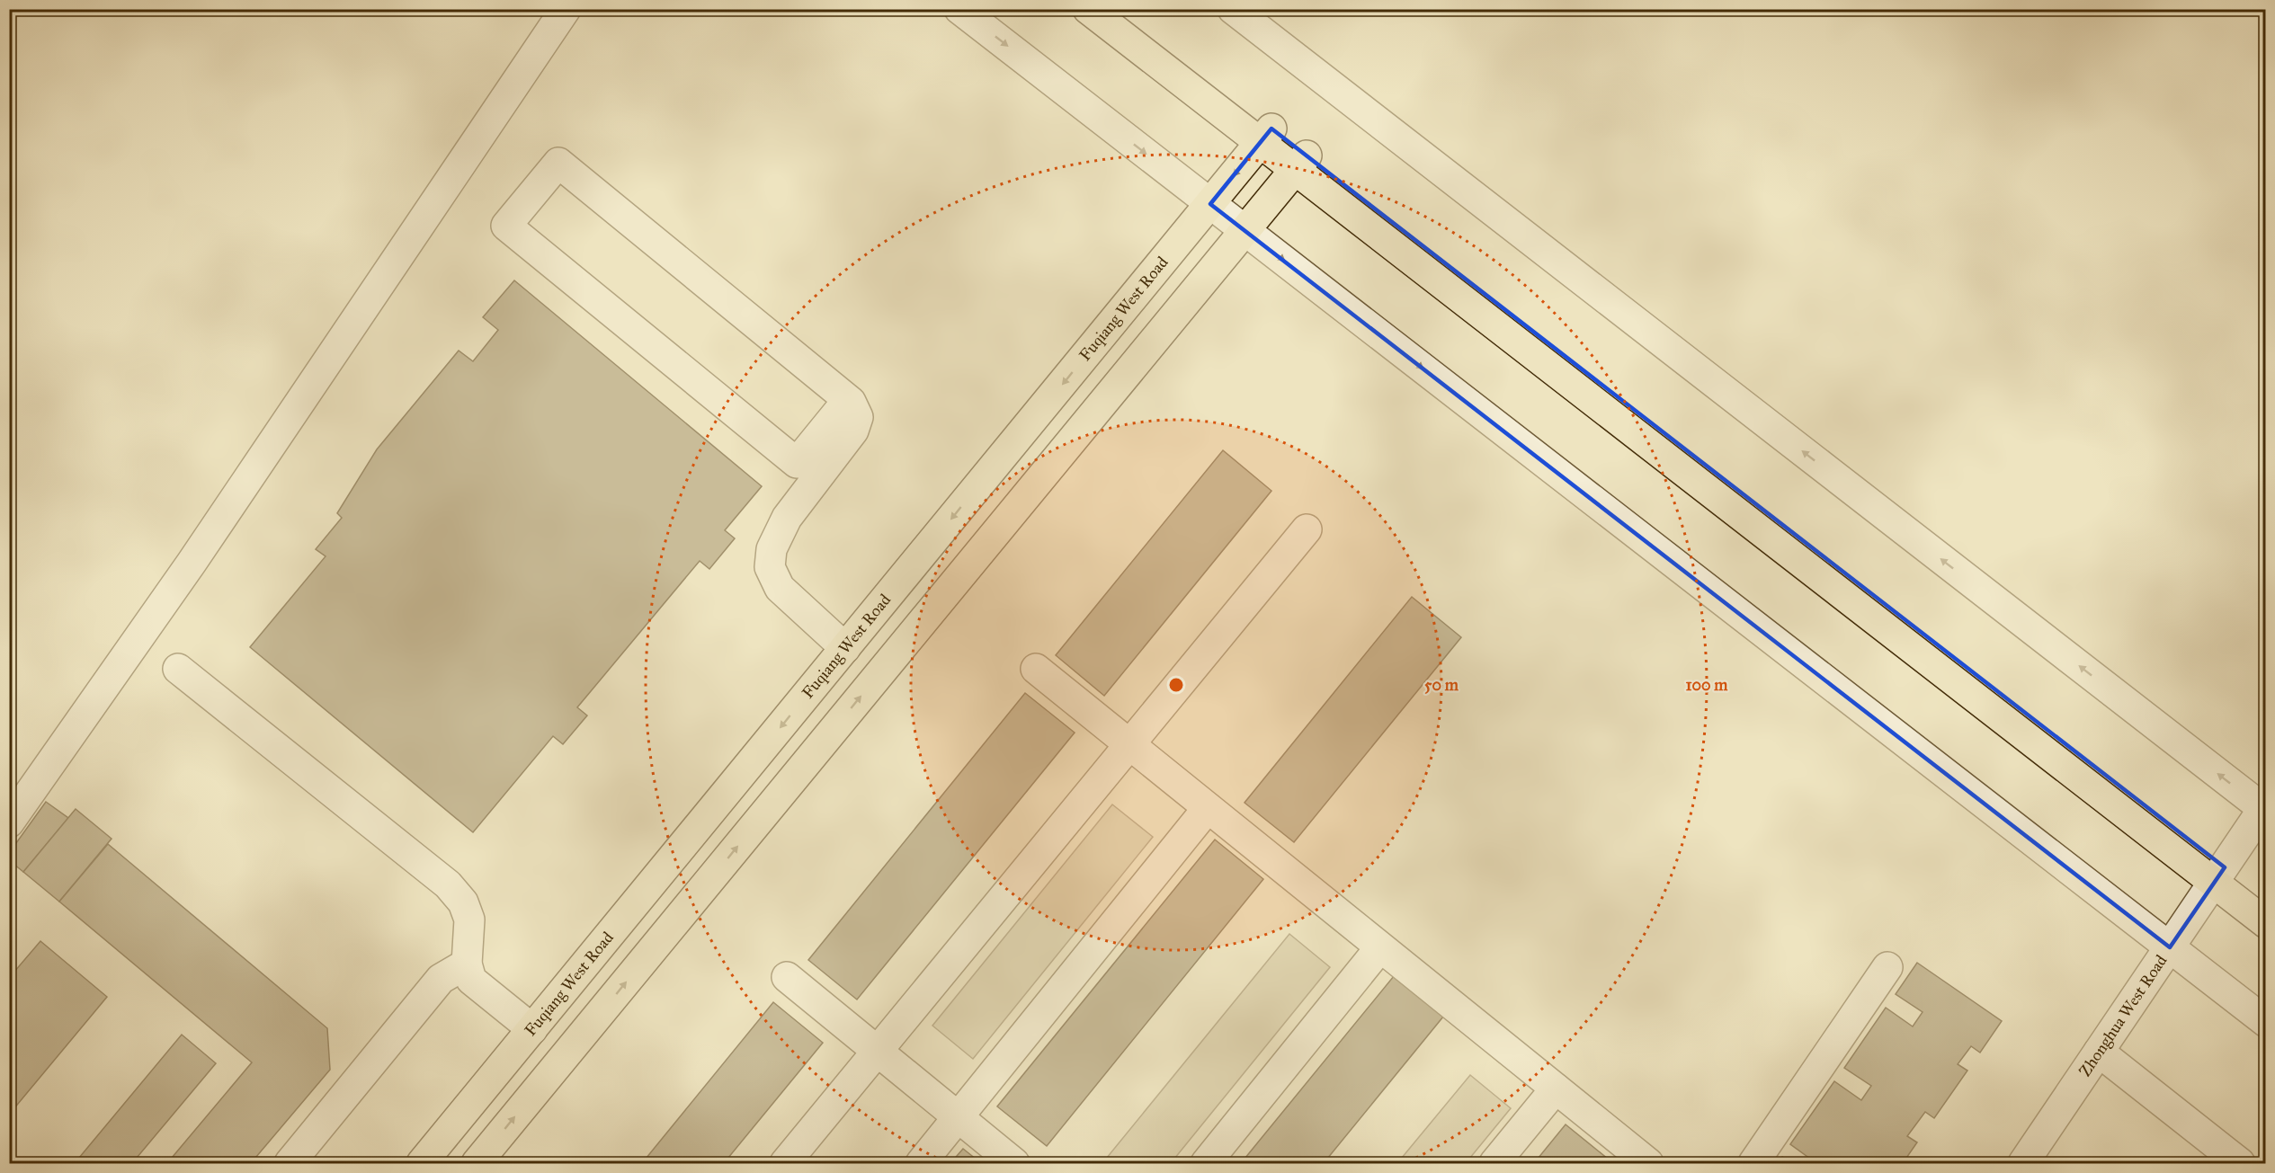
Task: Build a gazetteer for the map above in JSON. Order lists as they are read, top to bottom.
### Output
{
  "streets": {
    "main road": ["Fuqiang West Road"],
    "street": ["Zhonghua West Road"]
  },
  "rings": ["50 m", "100 m"]
}
